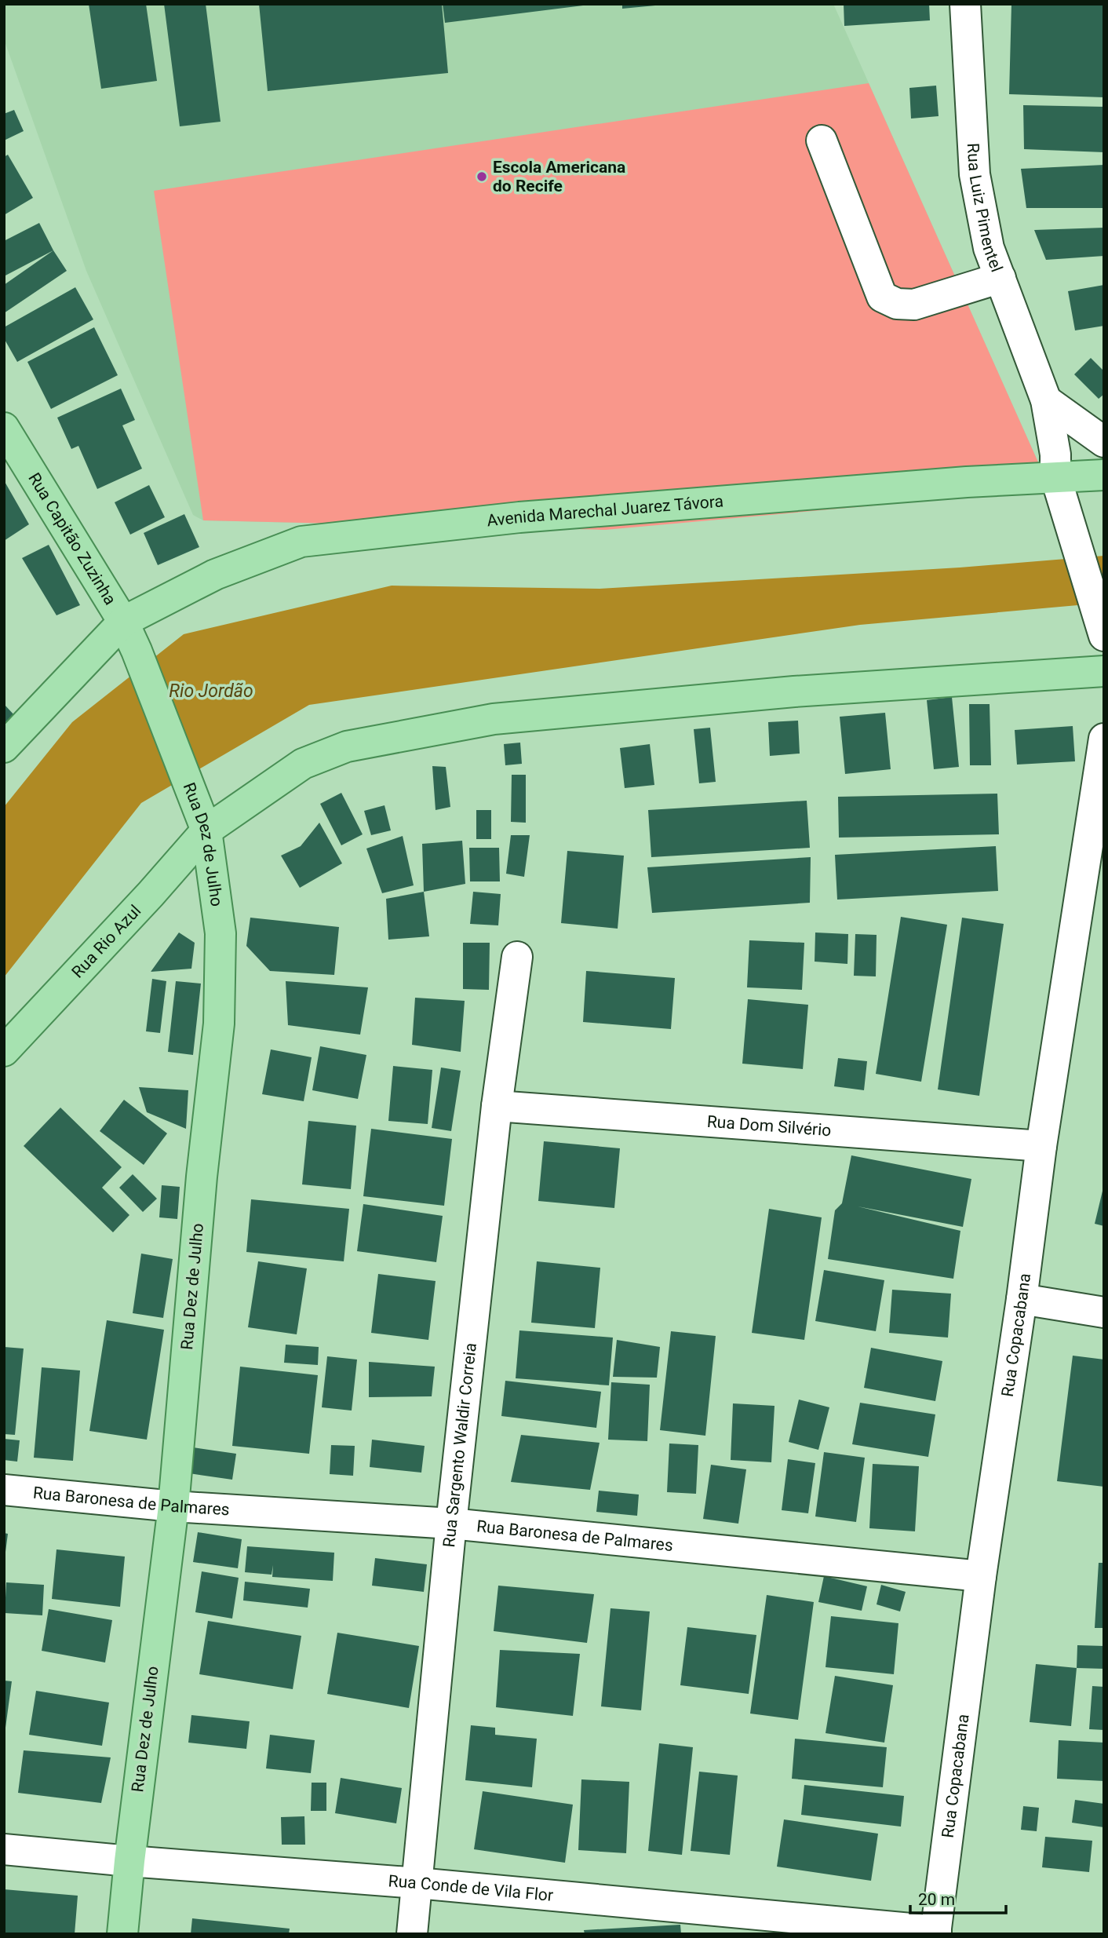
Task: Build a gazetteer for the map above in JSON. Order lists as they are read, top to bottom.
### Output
{
  "streets": {
    "main road": [
      "Avenida Marechal Juarez Távora",
      "Rua Capitão Zuzinha",
      "Rua Dez de Julho",
      "Rua Rio Azul"
    ],
    "street": [
      "Rua Luiz Pimentel",
      "Rua Dom Silvério",
      "Rua Copacabana",
      "Rua Sargento Waldir Correia",
      "Rua Baronesa de Palmares",
      "Rua Conde de Vila Flor"
    ]
  },
  "crossings": [
    ["Rua Luiz Pimentel", "Avenida Marechal Juarez Távora"],
    ["Avenida Marechal Juarez Távora", "Rua Capitão Zuzinha"],
    ["Rua Capitão Zuzinha", "Rua Dez de Julho"],
    ["Rua Dez de Julho", "Rua Rio Azul"],
    ["Rua Dez de Julho", "Rua Baronesa de Palmares"],
    ["Rua Dez de Julho", "Rua Conde de Vila Flor"],
    ["Rua Dom Silvério", "Rua Copacabana"],
    ["Rua Dom Silvério", "Rua Sargento Waldir Correia"],
    ["Rua Copacabana", "Rua Baronesa de Palmares"],
    ["Rua Copacabana", "Rua Conde de Vila Flor"],
    ["Rua Sargento Waldir Correia", "Rua Baronesa de Palmares"],
    ["Rua Sargento Waldir Correia", "Rua Conde de Vila Flor"]
  ],
  "water": ["Rio Jordão"],
  "places": ["Escola Americana do Recife"],
  "scale_bar": "20 m"
}
